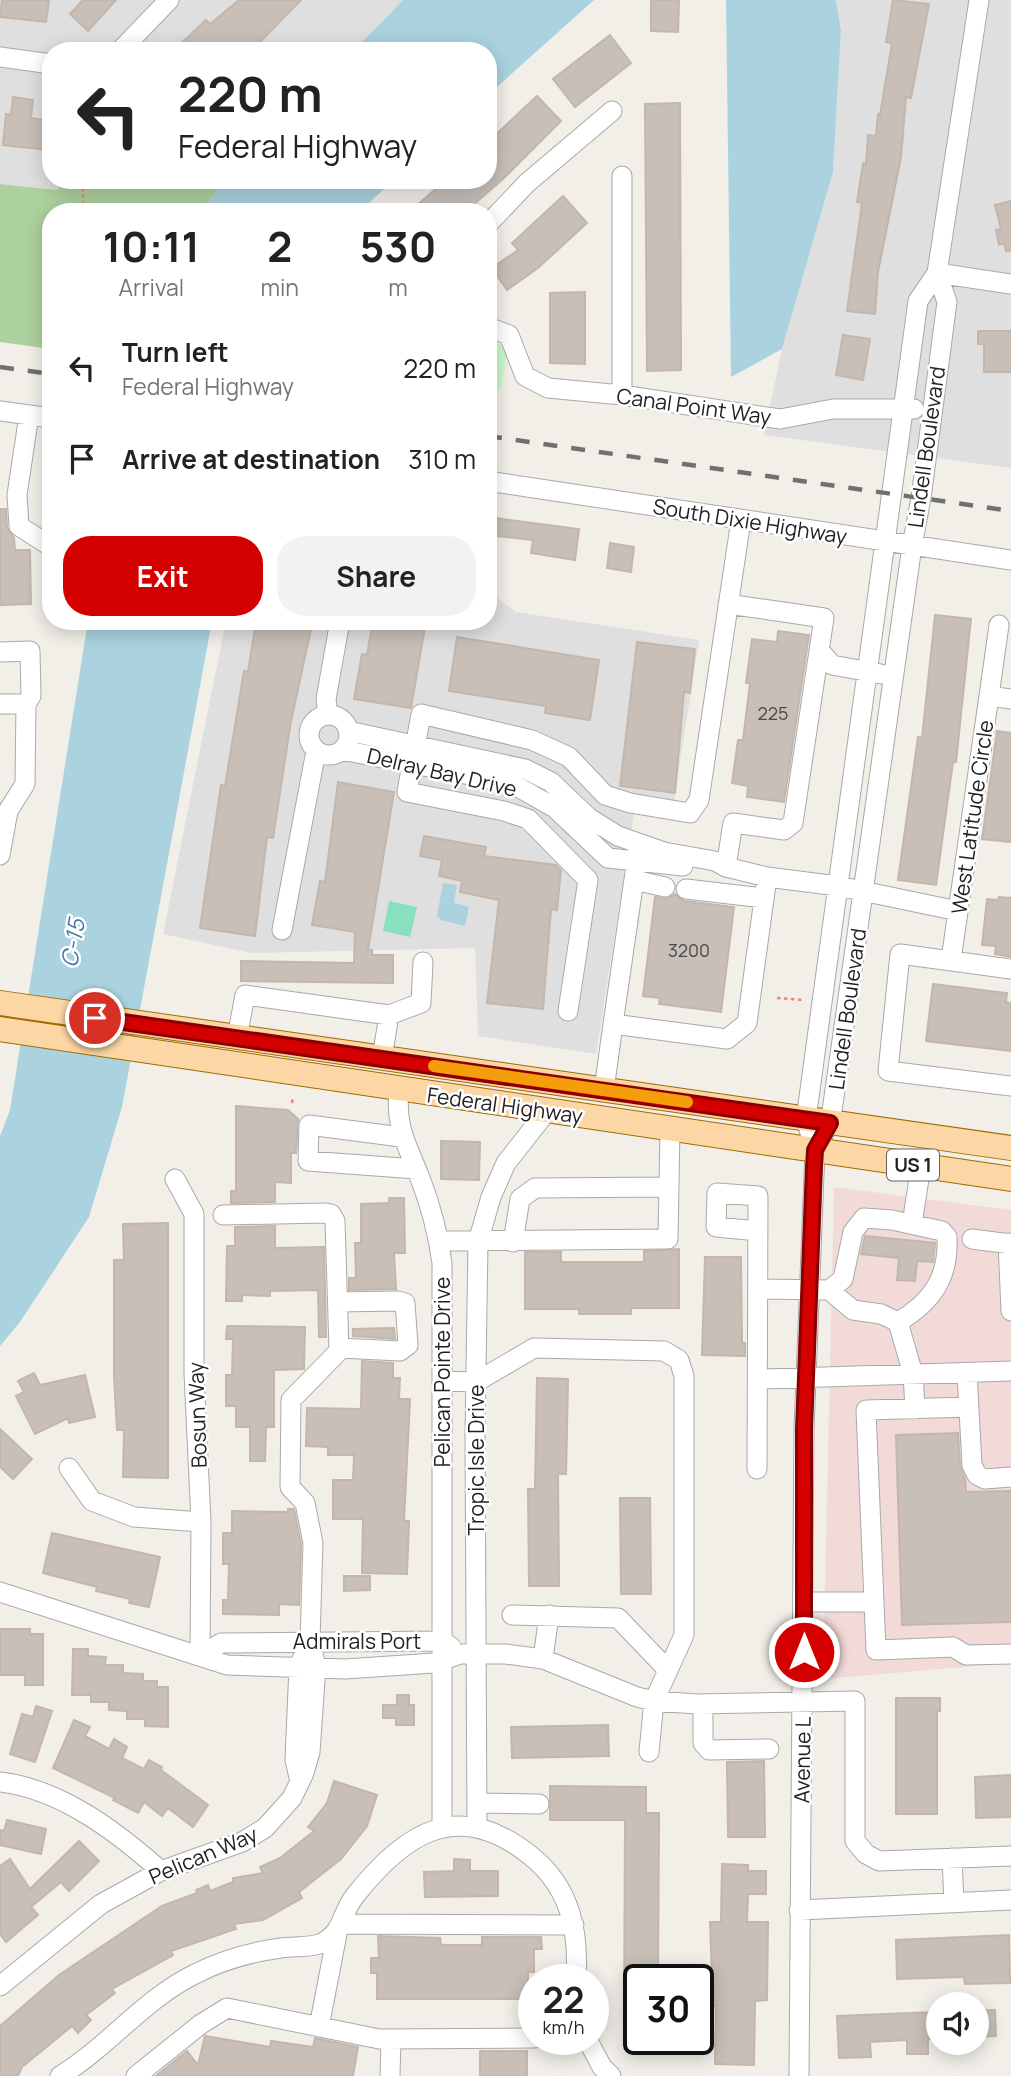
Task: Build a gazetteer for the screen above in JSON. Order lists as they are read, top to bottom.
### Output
{
  "streets": {
    "main road": ["Federal Highway", "US 1"],
    "street": [
      "Canal Point Way",
      "Lindell Boulevard",
      "South Dixie Highway",
      "Delray Bay Drive",
      "West Latitude Circle",
      "Pelican Pointe Drive",
      "Bosun Way",
      "Tropic Isle Drive",
      "Admirals Port",
      "Avenue L",
      "Pelican Way"
    ]
  },
  "crossings": [
    ["Canal Point Way", "Lindell Boulevard"],
    ["Lindell Boulevard", "South Dixie Highway"],
    ["Lindell Boulevard", "Delray Bay Drive"],
    ["Lindell Boulevard", "Federal Highway"],
    ["Lindell Boulevard", "Avenue L"],
    ["Delray Bay Drive", "West Latitude Circle"],
    ["Federal Highway", "Pelican Pointe Drive"],
    ["Federal Highway", "Tropic Isle Drive"],
    ["Federal Highway", "Avenue L"],
    ["Pelican Pointe Drive", "Tropic Isle Drive"],
    ["Pelican Pointe Drive", "Admirals Port"],
    ["Bosun Way", "Admirals Port"],
    ["Tropic Isle Drive", "Admirals Port"],
    ["Admirals Port", "Avenue L"],
    ["Admirals Port", "Pelican Way"]
  ],
  "water": ["C-15"],
  "house_numbers": ["225", "3200"],
  "page": {
    "turn": ["220 m", "Federal Highway"],
    "eta": [
      "10:11",
      "Arrival",
      "2",
      "min",
      "530",
      "m"
    ],
    "list": [
      {
        "name": "Turn left",
        "note": "Federal Highway",
        "value": "220 m"
      },
      {
        "name": "Arrive at destination",
        "value": "310 m"
      }
    ],
    "buttons": ["Exit", "Share"],
    "speed": "22 km/h",
    "limit": "30"
  }
}
